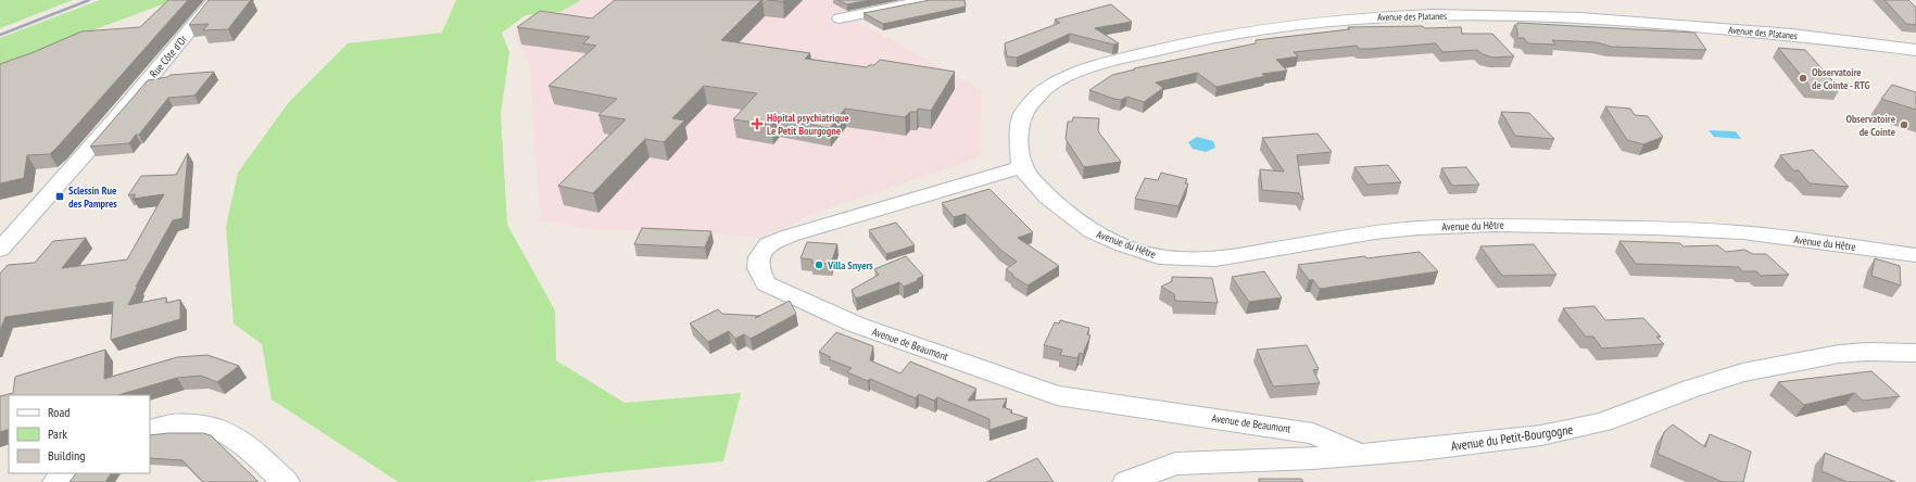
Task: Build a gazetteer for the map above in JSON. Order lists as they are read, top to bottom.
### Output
{
  "streets": {
    "street": [
      "Avenue des Platanes",
      "Rue Côte d'Or",
      "Avenue du Hêtre",
      "Avenue de Beaumont",
      "Avenue du Petit-Bourgogne"
    ]
  },
  "crossings": [
    ["Avenue des Platanes", "Avenue du Hêtre"],
    ["Avenue des Platanes", "Avenue de Beaumont"],
    ["Avenue du Hêtre", "Avenue de Beaumont"],
    ["Avenue de Beaumont", "Avenue du Petit-Bourgogne"]
  ],
  "places": {
    "other": ["Observatoire de Cointe - RTG", "Observatoire de Cointe", "Villa Snyers"],
    "health": ["Hôpital psychiatrique Le Petit Bourgogne"],
    "transit": ["Sclessin Rue des Pampres"]
  },
  "legend": ["Road", "Park", "Building"]
}
